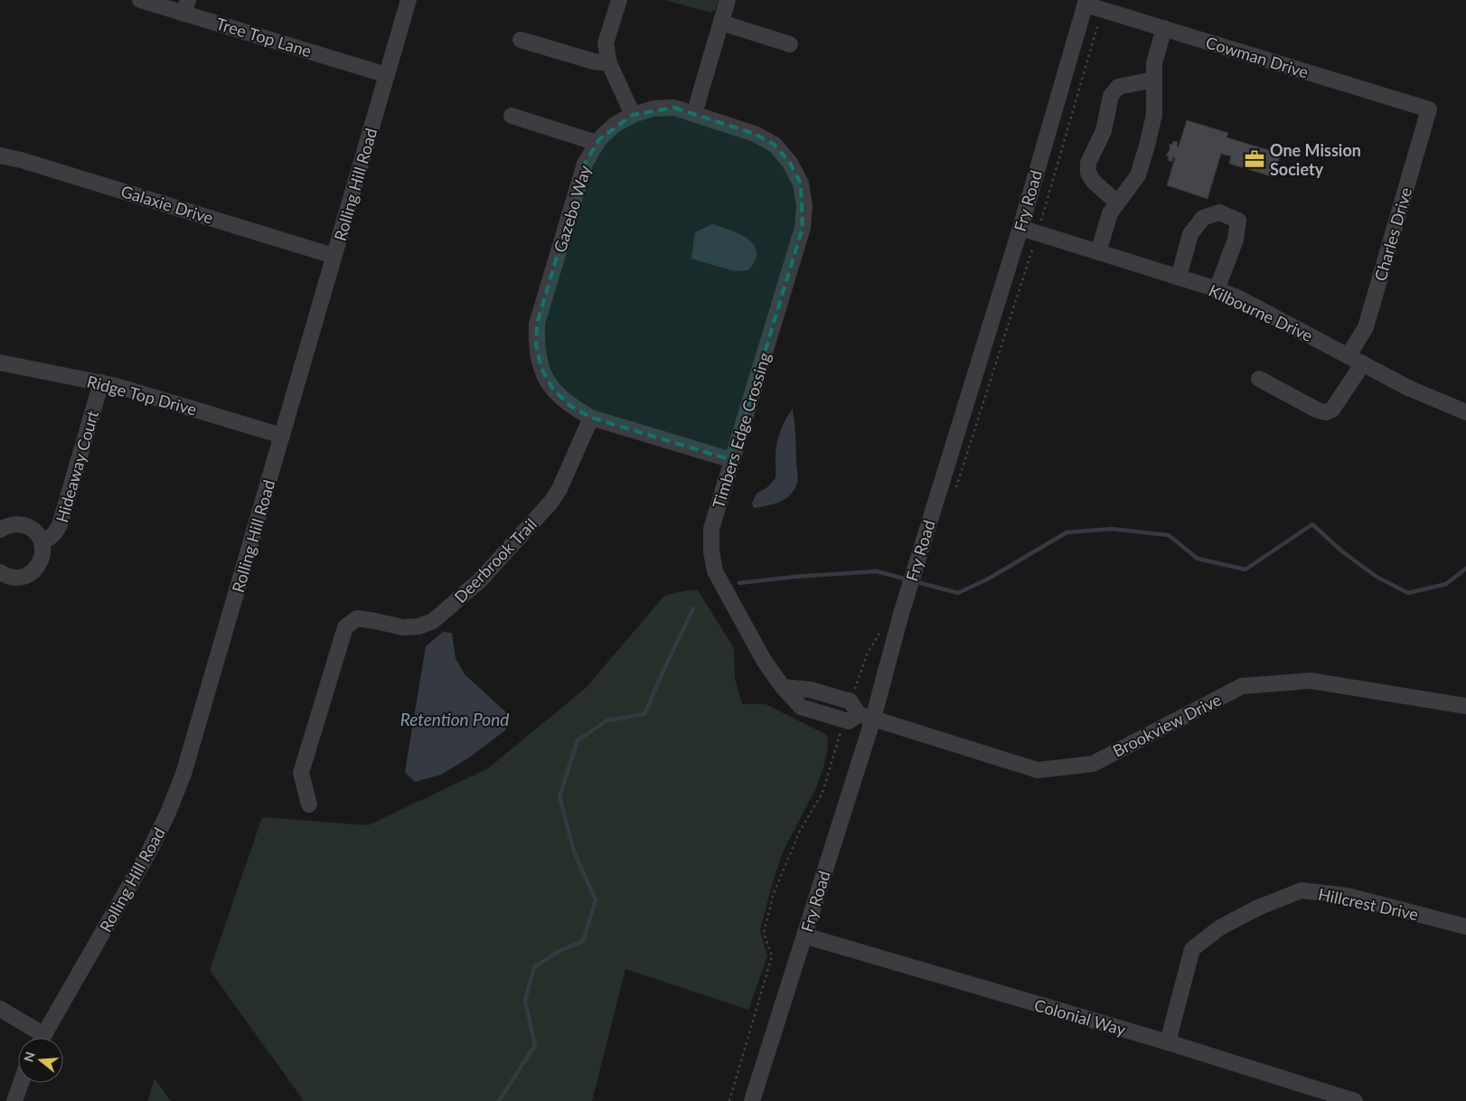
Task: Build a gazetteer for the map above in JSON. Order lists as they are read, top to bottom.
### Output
{
  "streets": {
    "street": [
      "Tree Top Lane",
      "Cowman Drive",
      "Rolling Hill Road",
      "Fry Road",
      "Galaxie Drive",
      "Gazebo Way",
      "Charles Drive",
      "Kilbourne Drive",
      "Ridge Top Drive",
      "Timbers Edge Crossing",
      "Hideaway Court",
      "Deerbrook Trail",
      "Brookview Drive",
      "Hillcrest Drive",
      "Colonial Way"
    ]
  },
  "crossings": [
    ["Tree Top Lane", "Rolling Hill Road"],
    ["Cowman Drive", "Fry Road"],
    ["Cowman Drive", "Charles Drive"],
    ["Rolling Hill Road", "Galaxie Drive"],
    ["Rolling Hill Road", "Ridge Top Drive"],
    ["Fry Road", "Kilbourne Drive"],
    ["Fry Road", "Timbers Edge Crossing"],
    ["Fry Road", "Brookview Drive"],
    ["Fry Road", "Colonial Way"],
    ["Gazebo Way", "Timbers Edge Crossing"],
    ["Gazebo Way", "Deerbrook Trail"],
    ["Charles Drive", "Kilbourne Drive"],
    ["Ridge Top Drive", "Hideaway Court"],
    ["Timbers Edge Crossing", "Brookview Drive"],
    ["Hillcrest Drive", "Colonial Way"]
  ],
  "water": ["Retention Pond"],
  "places": {
    "office": ["One Mission Society"]
  },
  "north": "left"
}
